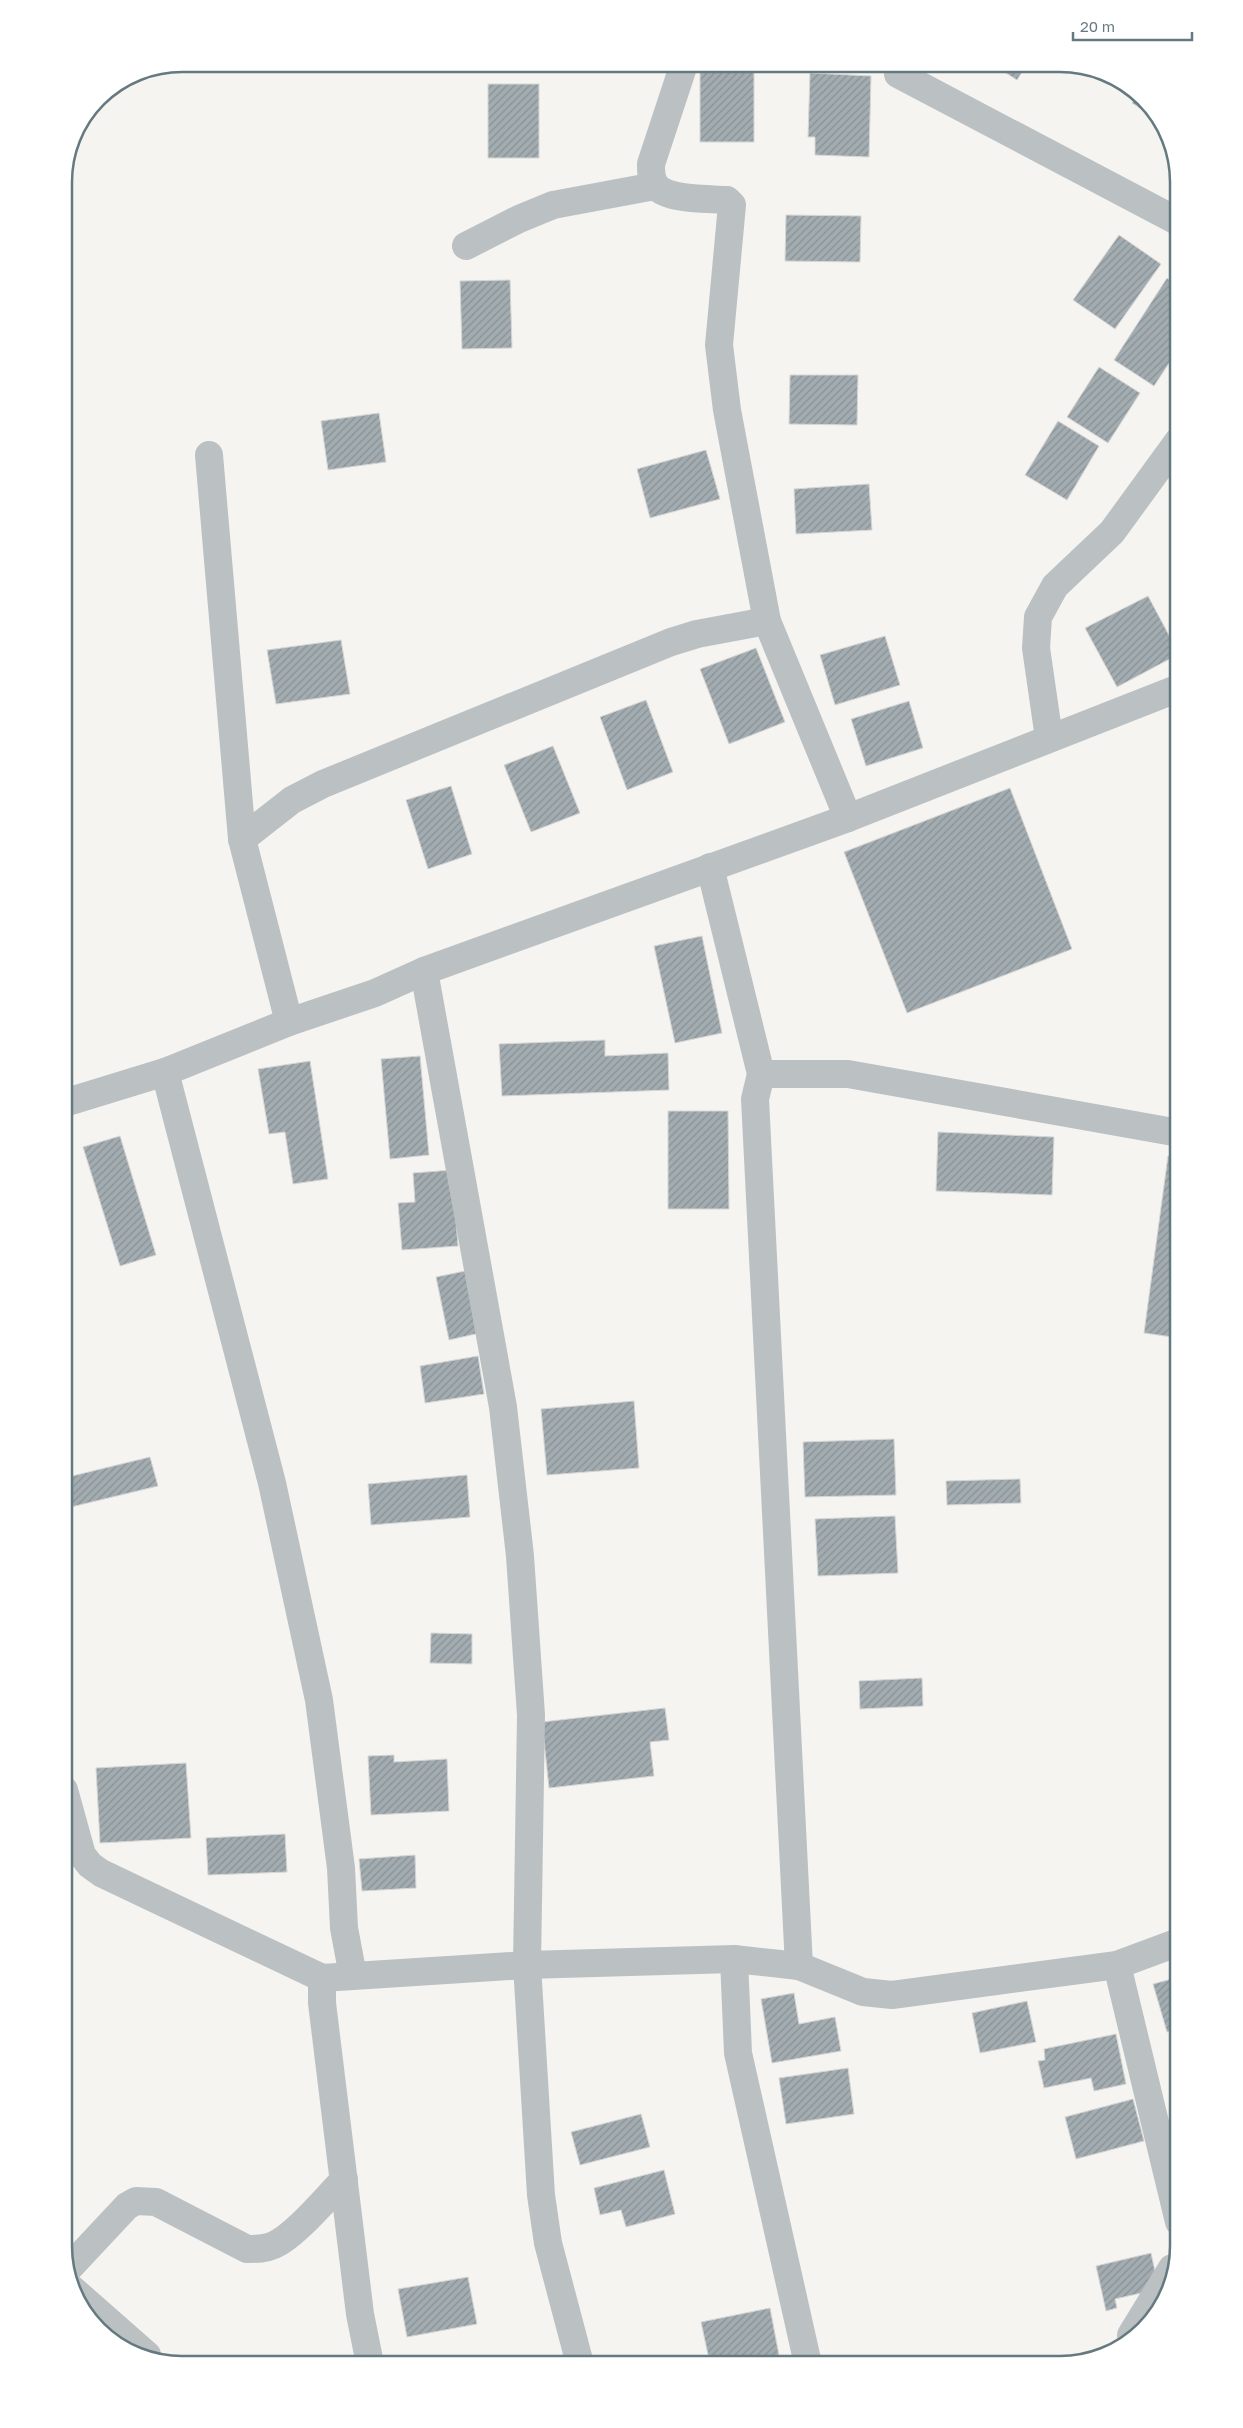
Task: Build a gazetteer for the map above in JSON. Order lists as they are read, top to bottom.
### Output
{
  "scale_bar": "20 m"
}
